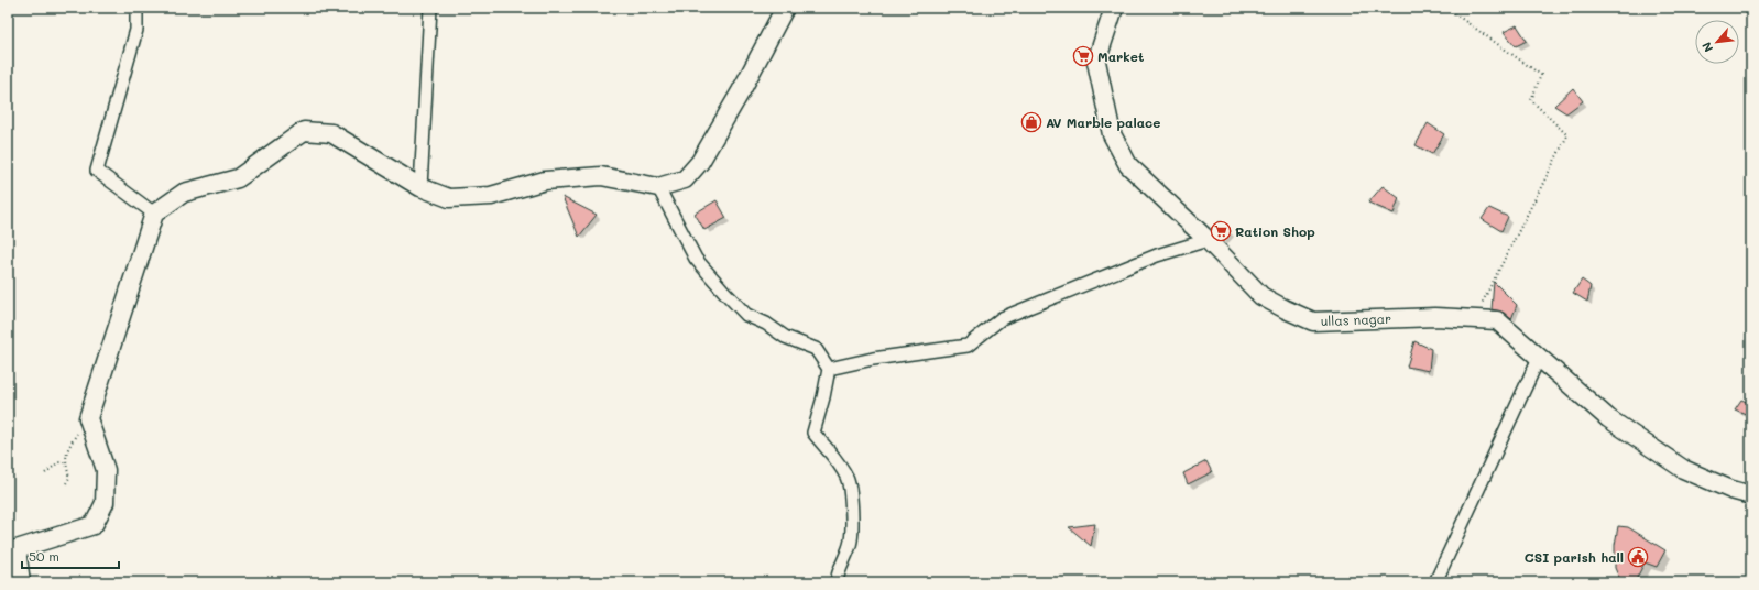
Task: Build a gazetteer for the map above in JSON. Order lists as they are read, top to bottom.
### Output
{
  "streets": {
    "main road": ["ullas nagar"]
  },
  "places": {
    "supermarket": ["Market", "Ration Shop"],
    "shop": ["AV Marble palace"],
    "public building": ["CSI parish hall"]
  },
  "scale_bar": "50 m",
  "north": "bottom left"
}
